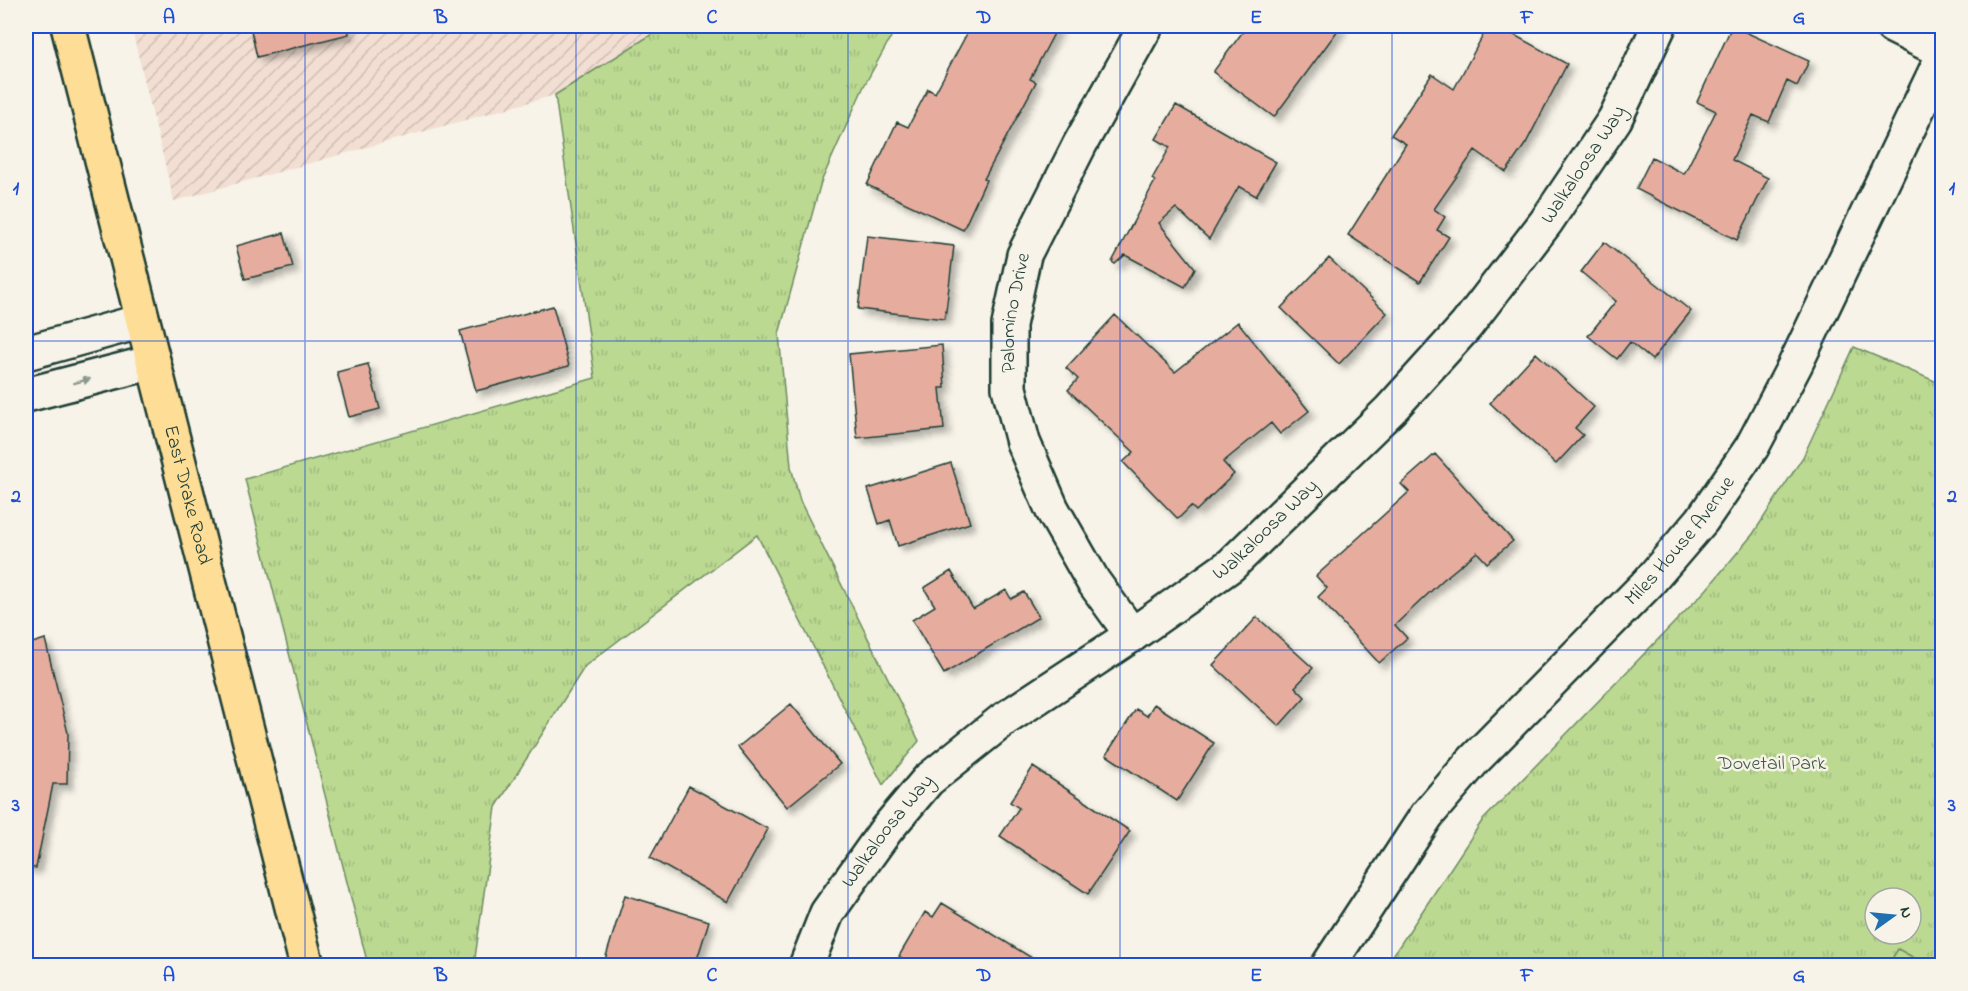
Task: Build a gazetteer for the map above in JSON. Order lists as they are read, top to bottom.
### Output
{
  "streets": {
    "main road": ["East Drake Road"],
    "street": ["Walkaloosa Way", "Palomino Drive", "Miles House Avenue"]
  },
  "crossings": [
    ["Walkaloosa Way", "Palomino Drive"]
  ],
  "parks": ["Dovetail Park"],
  "north": "right",
  "grid": {
    "columns": [
      "A",
      "B",
      "C",
      "D",
      "E",
      "F",
      "G"
    ],
    "rows": ["1", "2", "3"]
  }
}
